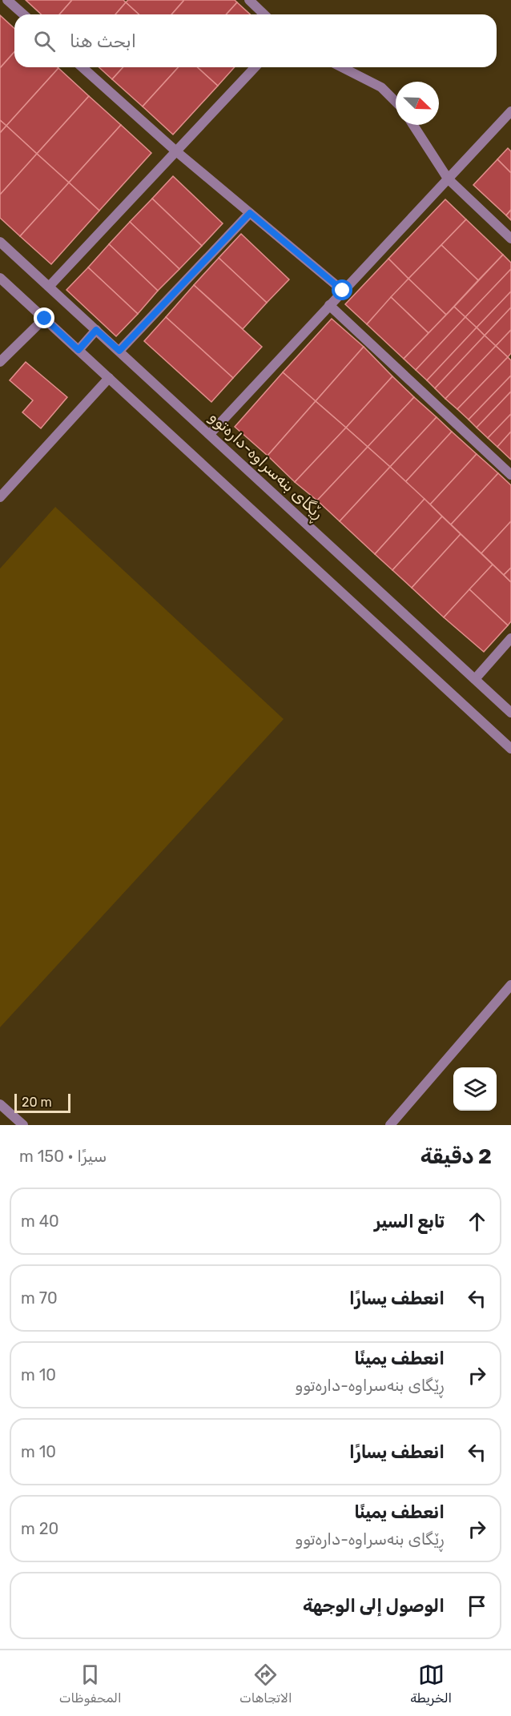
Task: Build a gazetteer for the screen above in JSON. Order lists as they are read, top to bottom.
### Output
{
  "streets": {
    "street": ["ڕێگای بنەسراوە-دارەتوو"]
  },
  "scale_bar": "20 m",
  "north": "bottom right",
  "page": {
    "search": "ابحث هنا",
    "scale": "20 m",
    "heading": ["2 دقيقة", "سيرًا · 150 m"],
    "list": [
      ["تابع السير", "40 m"],
      ["انعطف يسارًا", "70 m"],
      ["انعطف يمينًا", "ڕێگای بنەسراوە-دارەتوو", "10 m"],
      ["انعطف يسارًا", "10 m"],
      ["انعطف يمينًا", "ڕێگای بنەسراوە-دارەتوو", "20 m"],
      "الوصول إلى الوجهة"
    ],
    "nav": ["الخريطة", "الاتجاهات", "المحفوظات"]
  }
}
